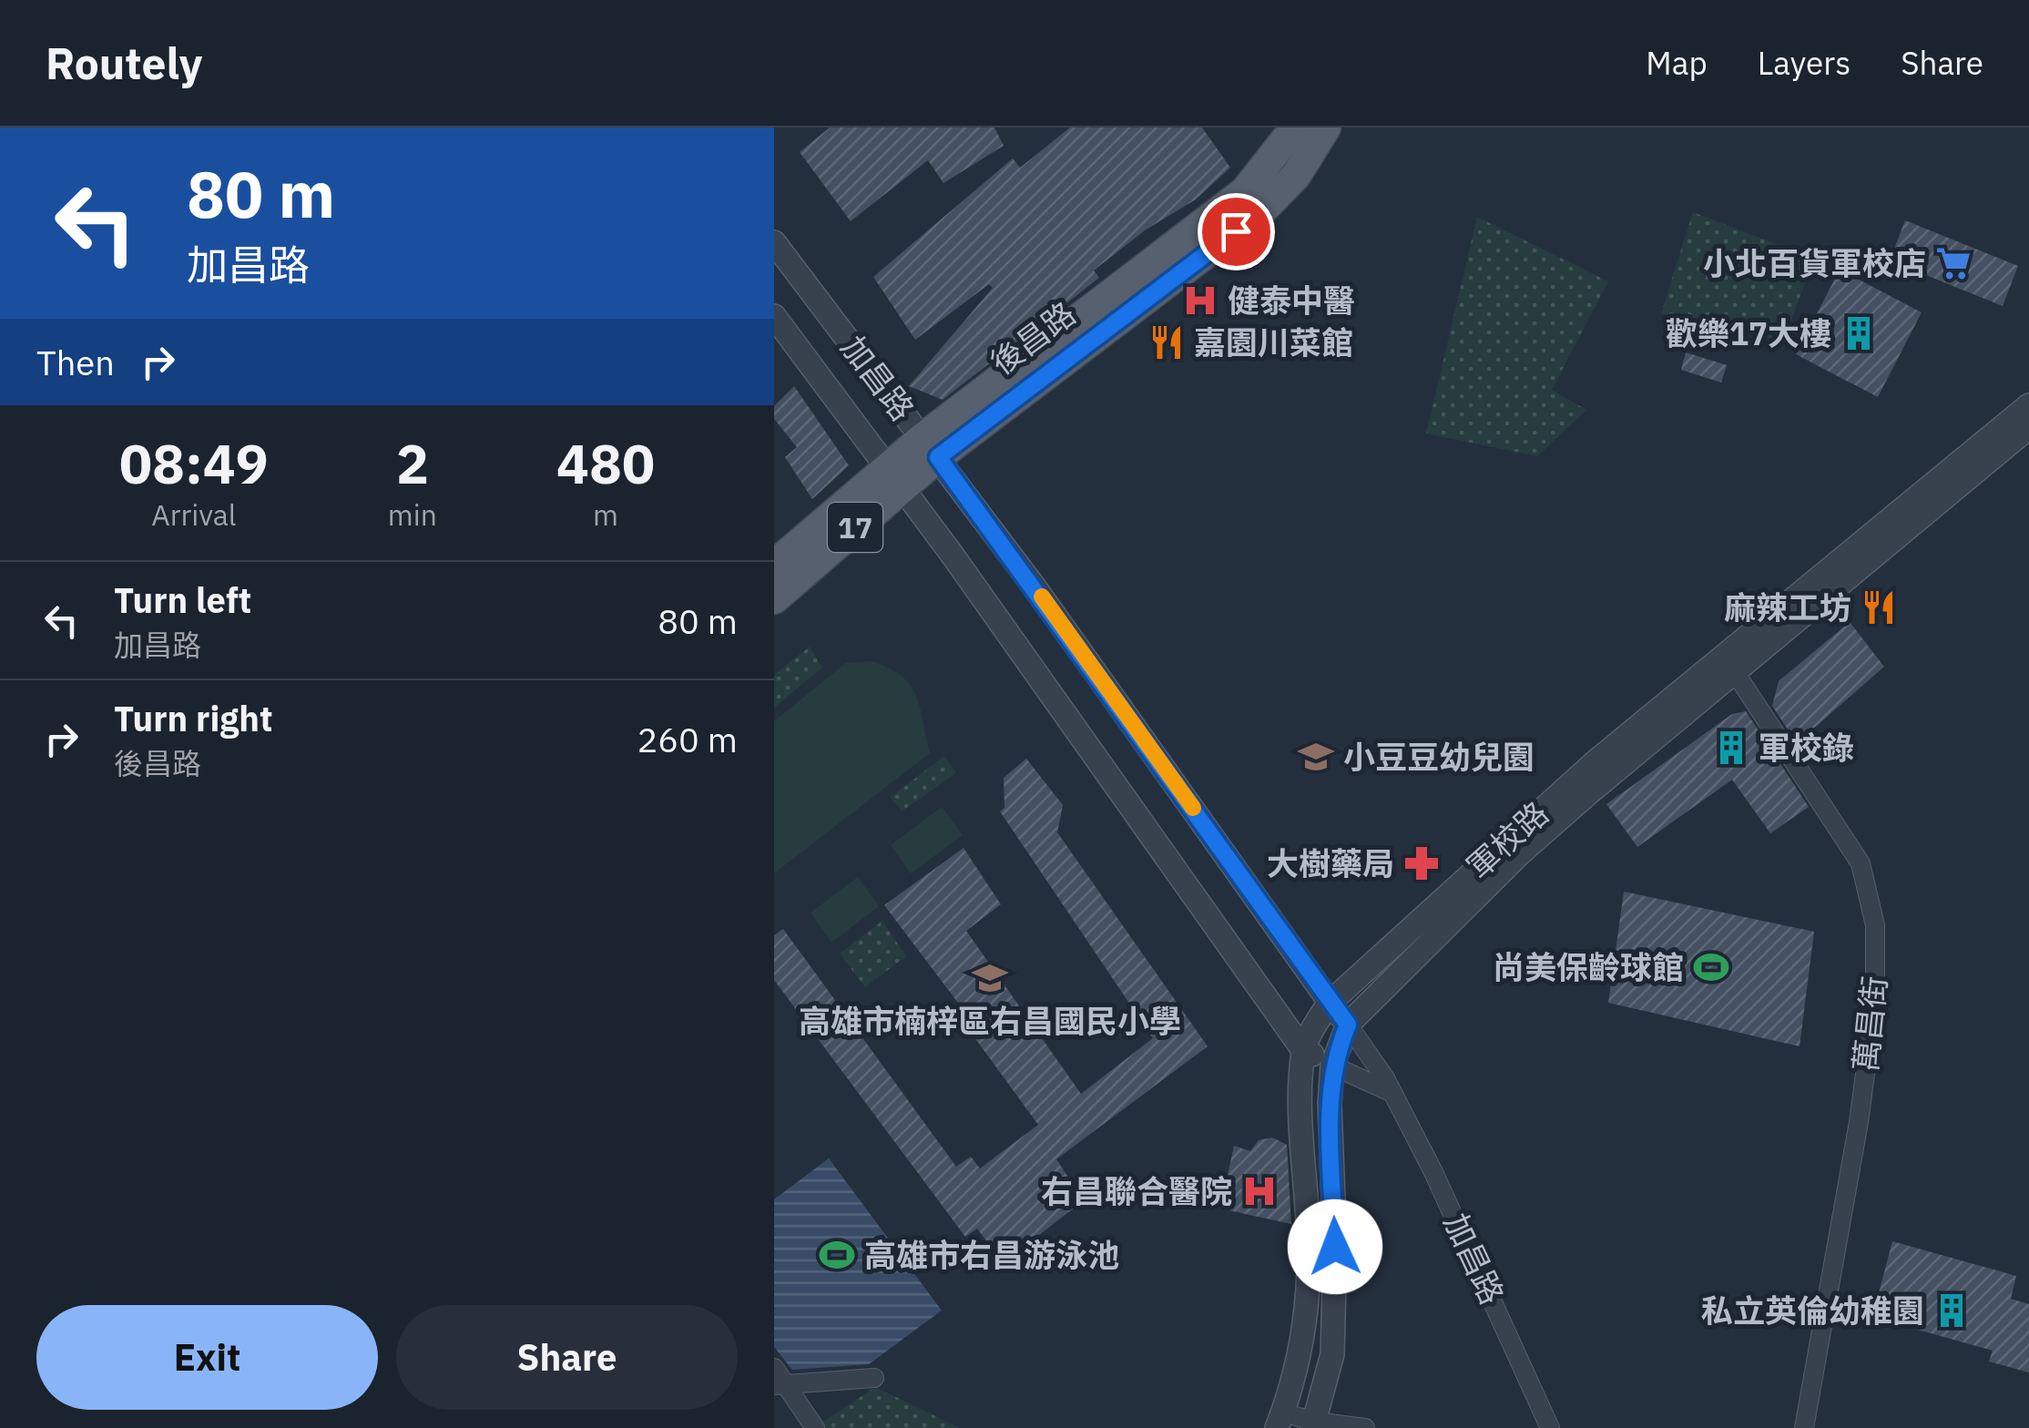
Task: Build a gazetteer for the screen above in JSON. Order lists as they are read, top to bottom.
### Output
{
  "streets": {
    "main road": ["後昌路", "17"],
    "street": ["加昌路", "軍校路", "萬昌街"]
  },
  "crossings": [
    ["後昌路", "加昌路"],
    ["加昌路", "軍校路"],
    ["軍校路", "萬昌街"]
  ],
  "places": {
    "supermarket": ["小北百貨軍校店"],
    "hospital": ["健泰中醫", "右昌聯合醫院"],
    "building": ["歡樂17大樓", "軍校錄", "私立英倫幼稚園"],
    "restaurant": ["嘉園川菜館", "麻辣工坊"],
    "school or university": ["小豆豆幼兒園", "高雄市楠梓區右昌國民小學"],
    "pharmacy": ["大樹藥局"],
    "sports": ["尚美保齡球館", "高雄市右昌游泳池"]
  },
  "page": {
    "header": "Routely",
    "nav": ["Map", "Layers", "Share"],
    "turn": ["80 m", "加昌路"],
    "then": "Then",
    "eta": [
      "08:49",
      "Arrival",
      "2",
      "min",
      "480",
      "m"
    ],
    "list": [
      {
        "name": "Turn left",
        "note": "加昌路",
        "value": "80 m"
      },
      {
        "name": "Turn right",
        "note": "後昌路",
        "value": "260 m"
      }
    ],
    "buttons": ["Exit", "Share"]
  }
}
